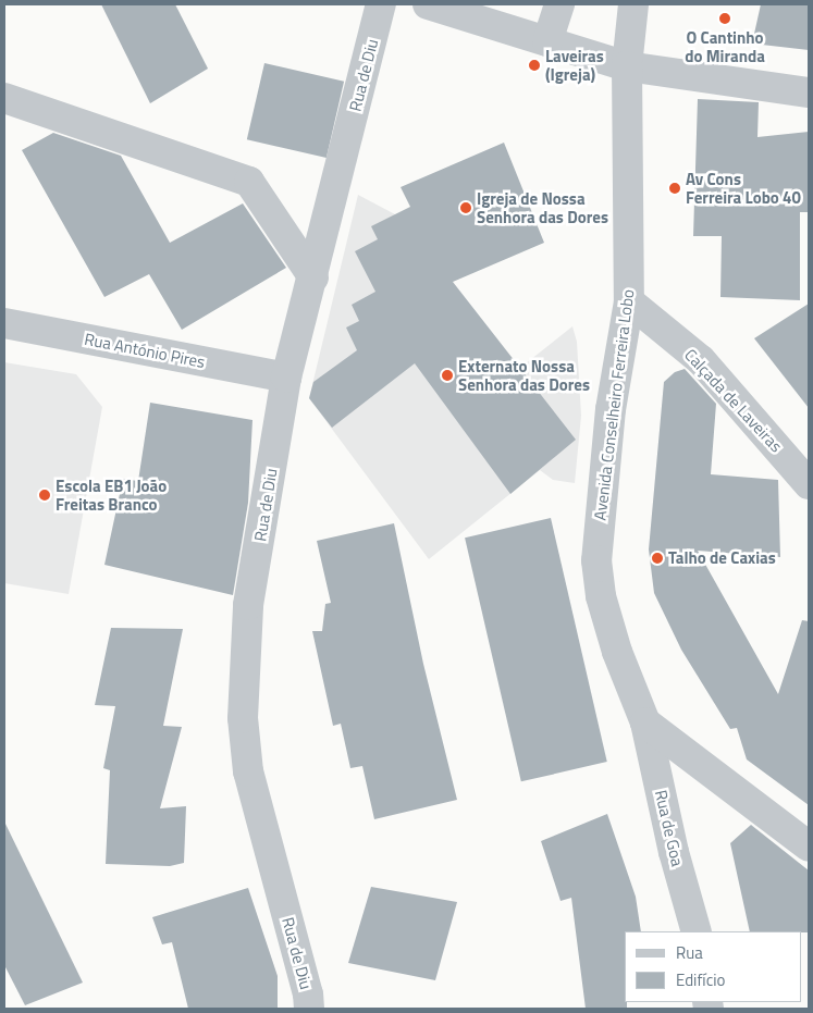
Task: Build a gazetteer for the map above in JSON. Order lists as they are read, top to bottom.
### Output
{
  "streets": {
    "street": [
      "Rua de Diu",
      "Rua António Pires",
      "Calçada de Laveiras",
      "Avenida Conselheiro Ferreira Lobo",
      "Rua de Goa"
    ]
  },
  "crossings": [
    ["Rua de Diu", "Rua António Pires"],
    ["Calçada de Laveiras", "Avenida Conselheiro Ferreira Lobo"],
    ["Avenida Conselheiro Ferreira Lobo", "Rua de Goa"]
  ],
  "places": [
    "O Cantinho do Miranda",
    "Laveiras (Igreja)",
    "Av Cons Ferreira Lobo 40",
    "Igreja de Nossa Senhora das Dores",
    "Externato Nossa Senhora das Dores",
    "Escola EB1 João Freitas Branco",
    "Talho de Caxias"
  ],
  "legend": ["Rua", "Edifício"]
}
